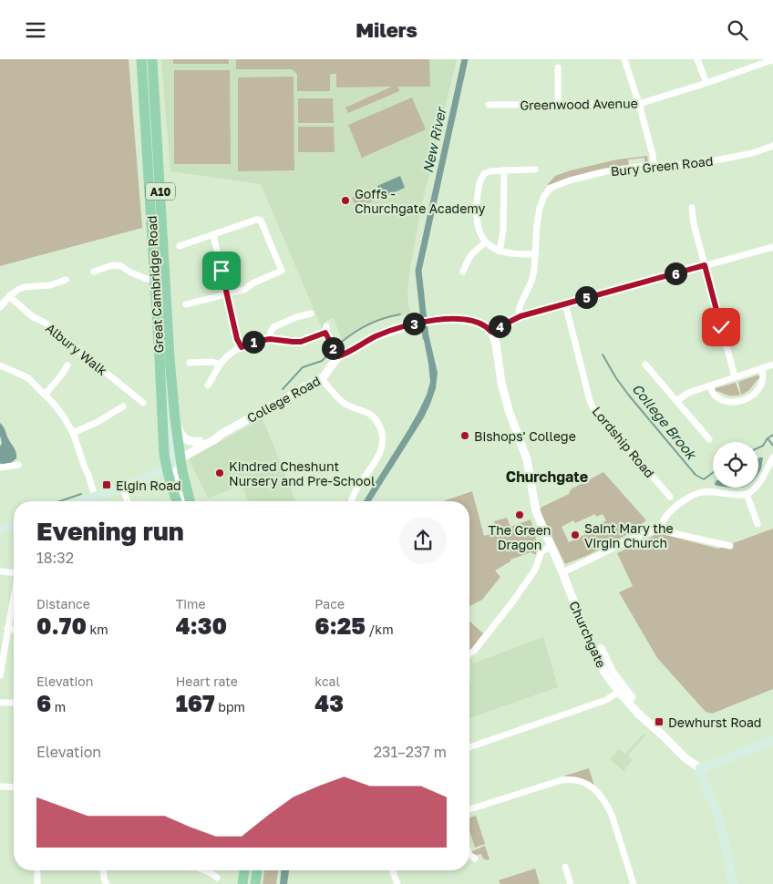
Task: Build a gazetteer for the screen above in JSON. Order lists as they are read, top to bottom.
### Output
{
  "streets": {
    "highway": ["A10", "Great Cambridge Road"],
    "main road": ["College Road"],
    "street": [
      "Greenwood Avenue",
      "Bury Green Road",
      "Albury Walk",
      "Lordship Road",
      "Churchgate"
    ]
  },
  "crossings": [
    ["Great Cambridge Road", "College Road"],
    ["College Road", "Churchgate"]
  ],
  "districts": ["Churchgate"],
  "water": ["New River", "College Brook"],
  "places": {
    "other": [
      "Goffs - Churchgate Academy",
      "Bishops' College",
      "Kindred Cheshunt Nursery and Pre-School",
      "The Green Dragon",
      "Saint Mary the Virgin Church"
    ],
    "transit": ["Elgin Road", "Dewhurst Road"]
  },
  "page": {
    "header": "Milers",
    "pins": [
      "6",
      "5",
      "3",
      "4",
      "1",
      "2"
    ],
    "heading": ["Evening run", "18:32"],
    "stats": [
      ["Distance", "0.70 km"],
      ["Time", "4:30"],
      ["Pace", "6:25 /km"],
      ["Elevation", "6 m"],
      ["Heart rate", "167 bpm"],
      ["kcal", "43"]
    ],
    "chart": ["Elevation", "231–237 m"]
  }
}
